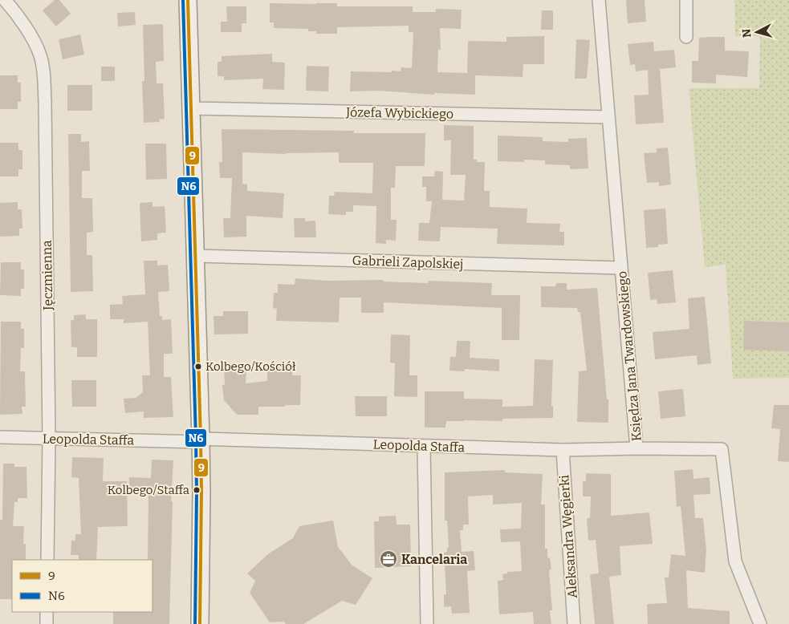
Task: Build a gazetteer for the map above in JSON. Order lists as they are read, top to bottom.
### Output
{
  "streets": {
    "street": [
      "Józefa Wybickiego",
      "Gabrieli Zapolskiej",
      "Jęczmienna",
      "Księdza Jana Twardowskiego",
      "Leopolda Staffa",
      "Aleksandra Węgierki"
    ]
  },
  "crossings": [
    ["Józefa Wybickiego", "Księdza Jana Twardowskiego"],
    ["Gabrieli Zapolskiej", "Księdza Jana Twardowskiego"],
    ["Jęczmienna", "Leopolda Staffa"],
    ["Księdza Jana Twardowskiego", "Leopolda Staffa"],
    ["Leopolda Staffa", "Aleksandra Węgierki"]
  ],
  "places": {
    "other": ["Kolbego/Kościół", "Kolbego/Staffa"],
    "office": ["Kancelaria"]
  },
  "lines": ["transit line 9", "transit line N6"],
  "legend": ["9", "N6"],
  "north": "left"
}
